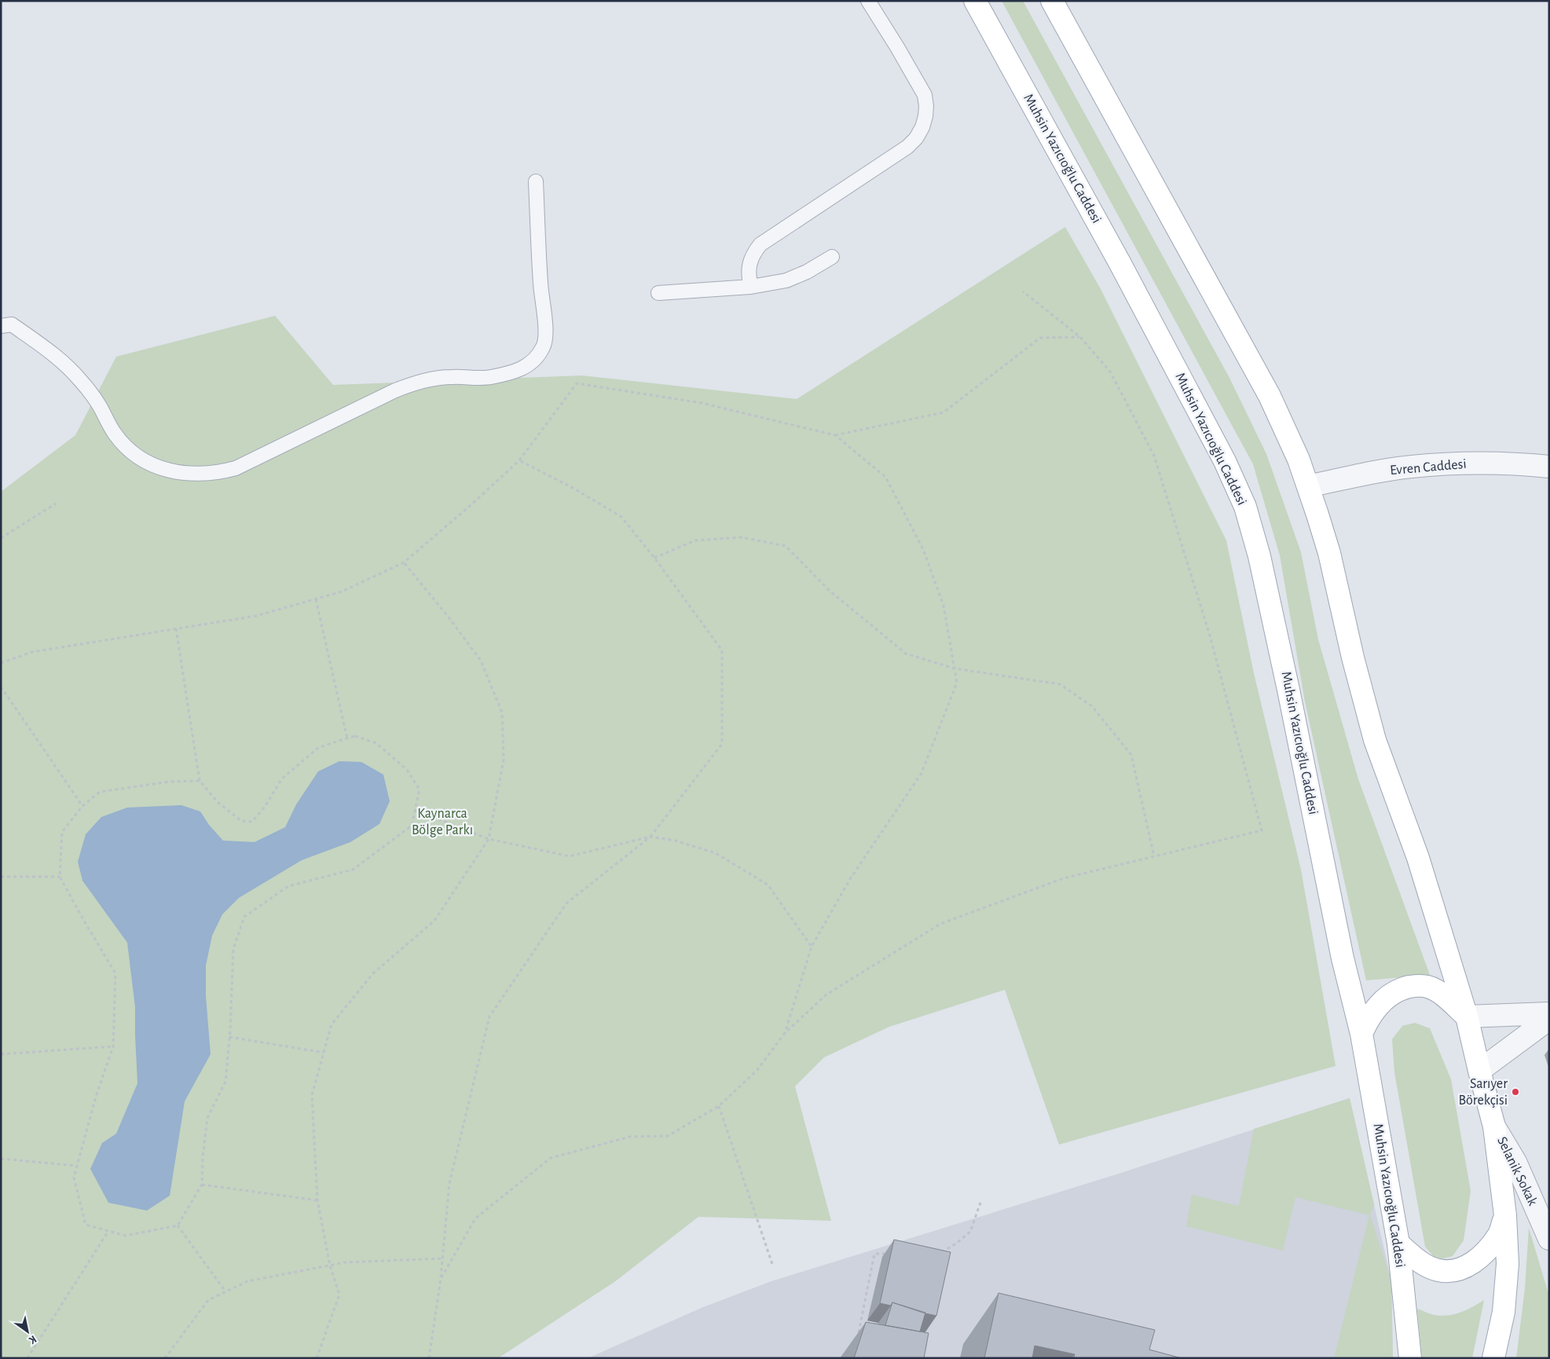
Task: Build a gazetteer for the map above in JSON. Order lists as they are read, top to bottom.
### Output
{
  "streets": {
    "main road": ["Muhsin Yazıcıoğlu Caddesi"],
    "street": ["Evren Caddesi", "Selanik Sokak"]
  },
  "parks": ["Kaynarca Bölge Parkı"],
  "places": ["Sarıyer Börekçisi"],
  "north": "bottom right"
}
